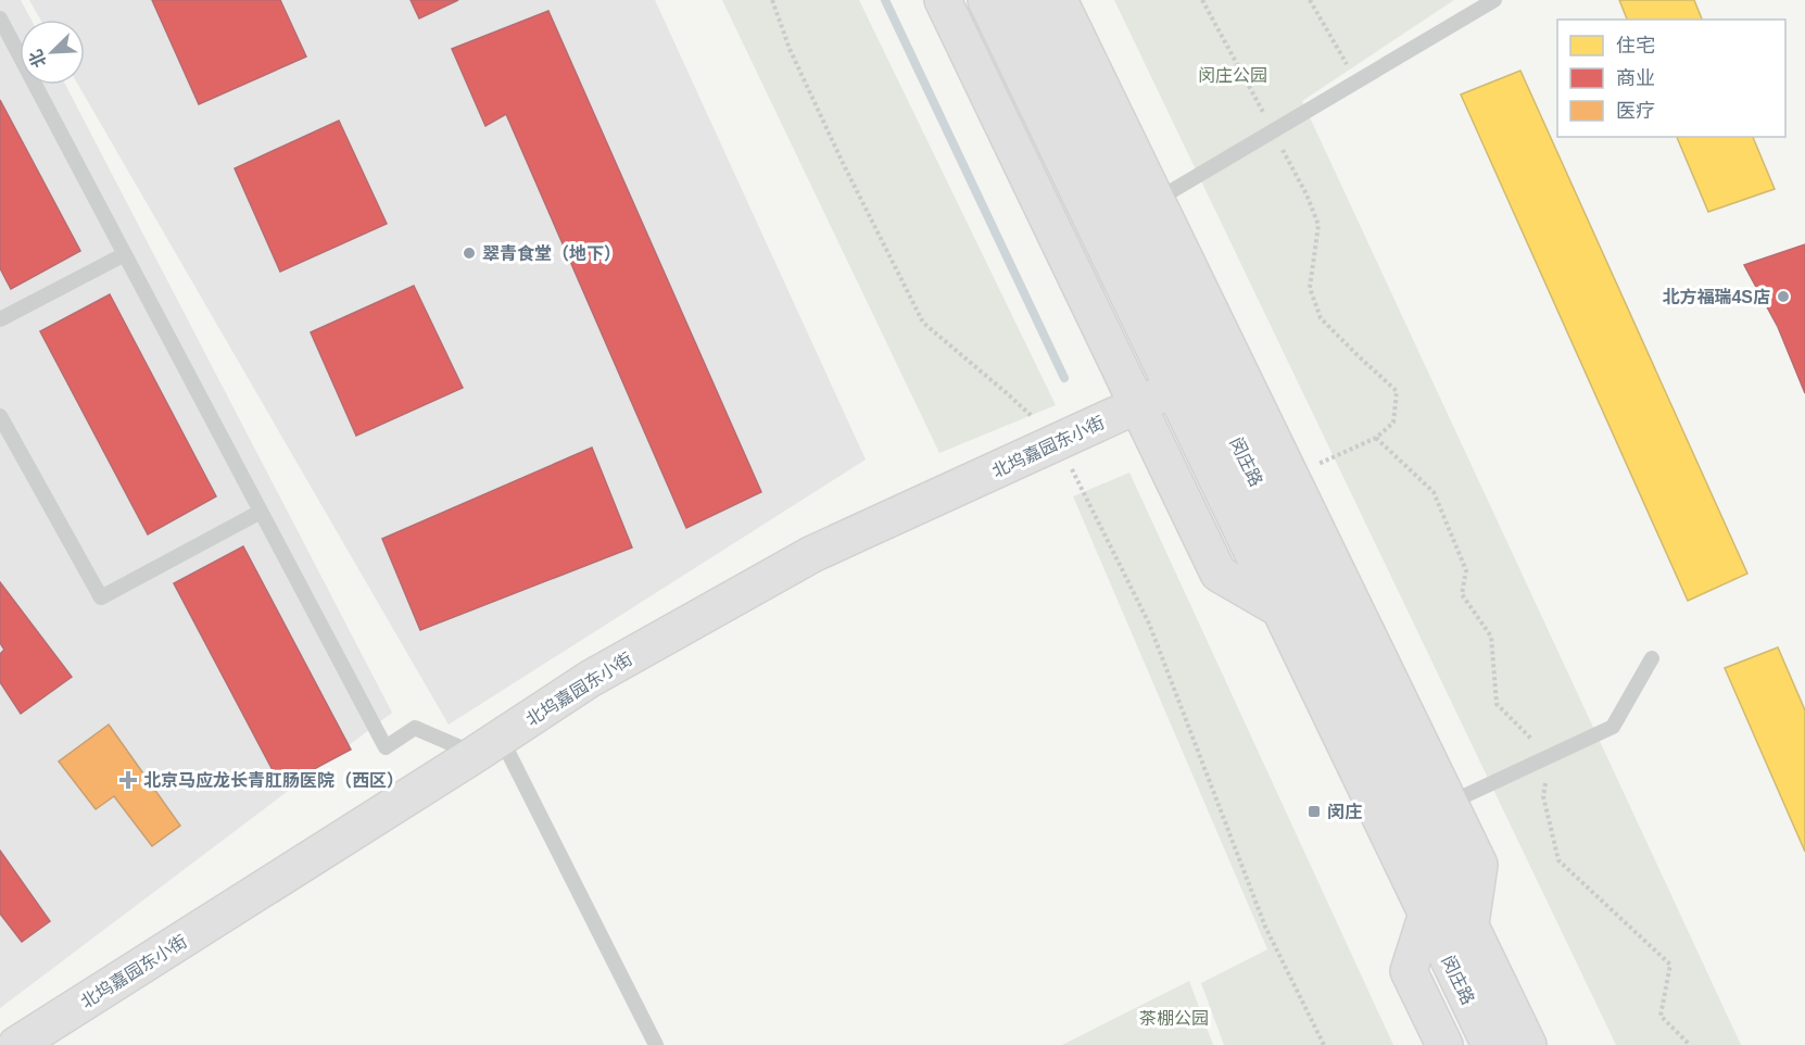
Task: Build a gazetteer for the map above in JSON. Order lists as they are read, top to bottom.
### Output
{
  "streets": {
    "street": ["北坞嘉园东小街", "闵庄路"]
  },
  "crossings": [
    ["北坞嘉园东小街", "闵庄路"]
  ],
  "parks": ["闵庄公园", "茶棚公园"],
  "places": {
    "other": ["翠青食堂（地下）", "北方福瑞4S店"],
    "health": ["北京马应龙长青肛肠医院（西区）"],
    "transit": ["闵庄"]
  },
  "legend": ["住宅", "商业", "医疗"],
  "north": "bottom left"
}
